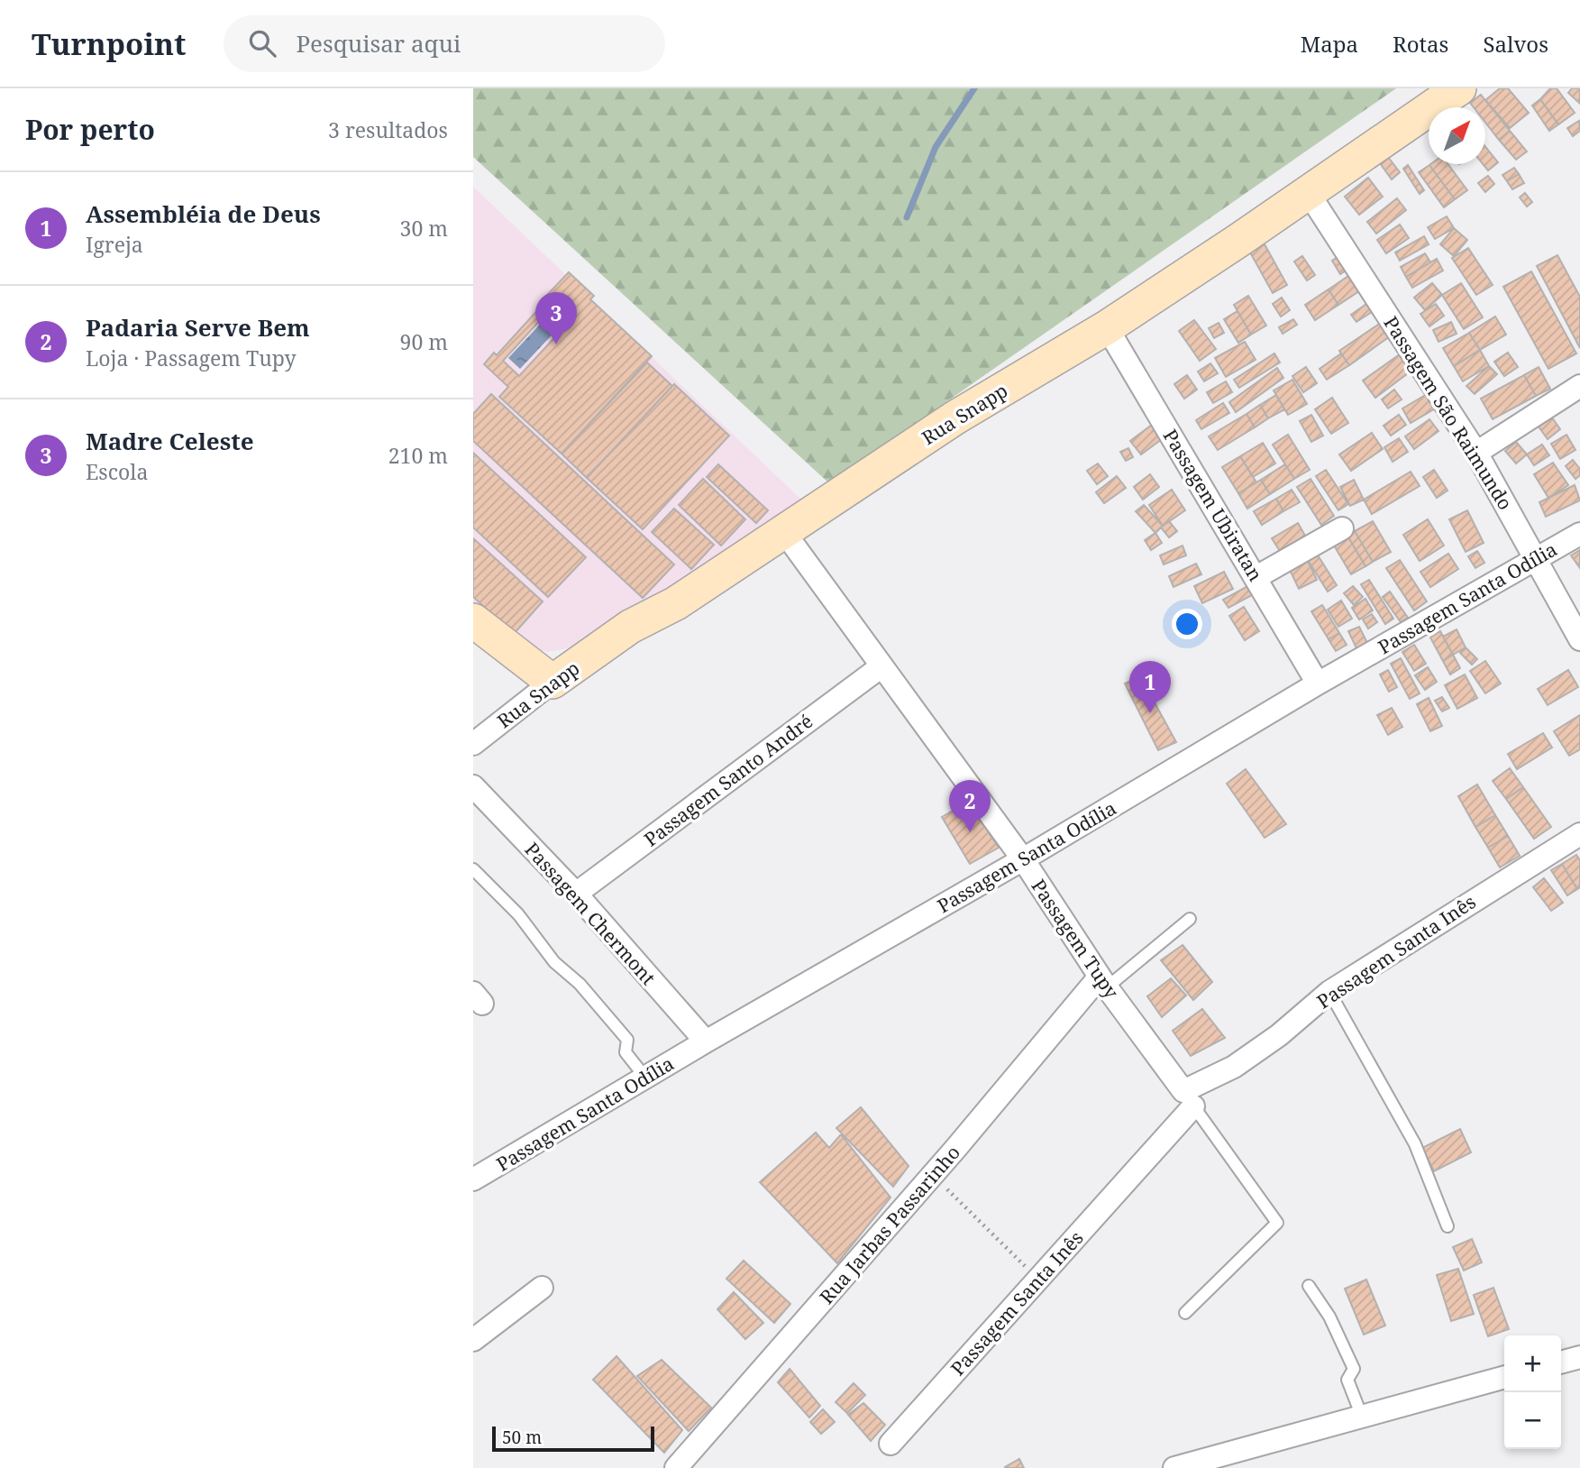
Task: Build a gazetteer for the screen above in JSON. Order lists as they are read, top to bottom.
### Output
{
  "streets": {
    "main road": ["Rua Snapp"],
    "street": [
      "Passagem São Raimundo",
      "Passagem Ubiratan",
      "Passagem Santa Odília",
      "Passagem Santo André",
      "Passagem Chermont",
      "Passagem Tupy",
      "Passagem Santa Inês",
      "Rua Jarbas Passarinho"
    ]
  },
  "crossings": [
    ["Passagem São Raimundo", "Rua Snapp"],
    ["Passagem São Raimundo", "Passagem Santa Odília"],
    ["Rua Snapp", "Passagem Ubiratan"],
    ["Rua Snapp", "Passagem Tupy"],
    ["Passagem Ubiratan", "Passagem Santa Odília"],
    ["Passagem Santa Odília", "Passagem Chermont"],
    ["Passagem Santa Odília", "Passagem Tupy"],
    ["Passagem Santo André", "Passagem Chermont"],
    ["Passagem Santo André", "Passagem Tupy"],
    ["Passagem Tupy", "Passagem Santa Inês"],
    ["Passagem Tupy", "Rua Jarbas Passarinho"]
  ],
  "scale_bar": "50 m",
  "north": "top right",
  "page": {
    "header": "Turnpoint",
    "search": "Pesquisar aqui",
    "nav": ["Mapa", "Rotas", "Salvos"],
    "heading": ["Por perto", "3 resultados"],
    "list": [
      {
        "mark": "1",
        "name": "Assembléia de Deus",
        "note": "Igreja",
        "value": "30 m"
      },
      {
        "mark": "2",
        "name": "Padaria Serve Bem",
        "note": "Loja · Passagem Tupy",
        "value": "90 m"
      },
      {
        "mark": "3",
        "name": "Madre Celeste",
        "note": "Escola",
        "value": "210 m"
      }
    ],
    "pins": ["3", "1", "2"],
    "map_buttons": ["+", "−"],
    "scale": "50 m"
  }
}
